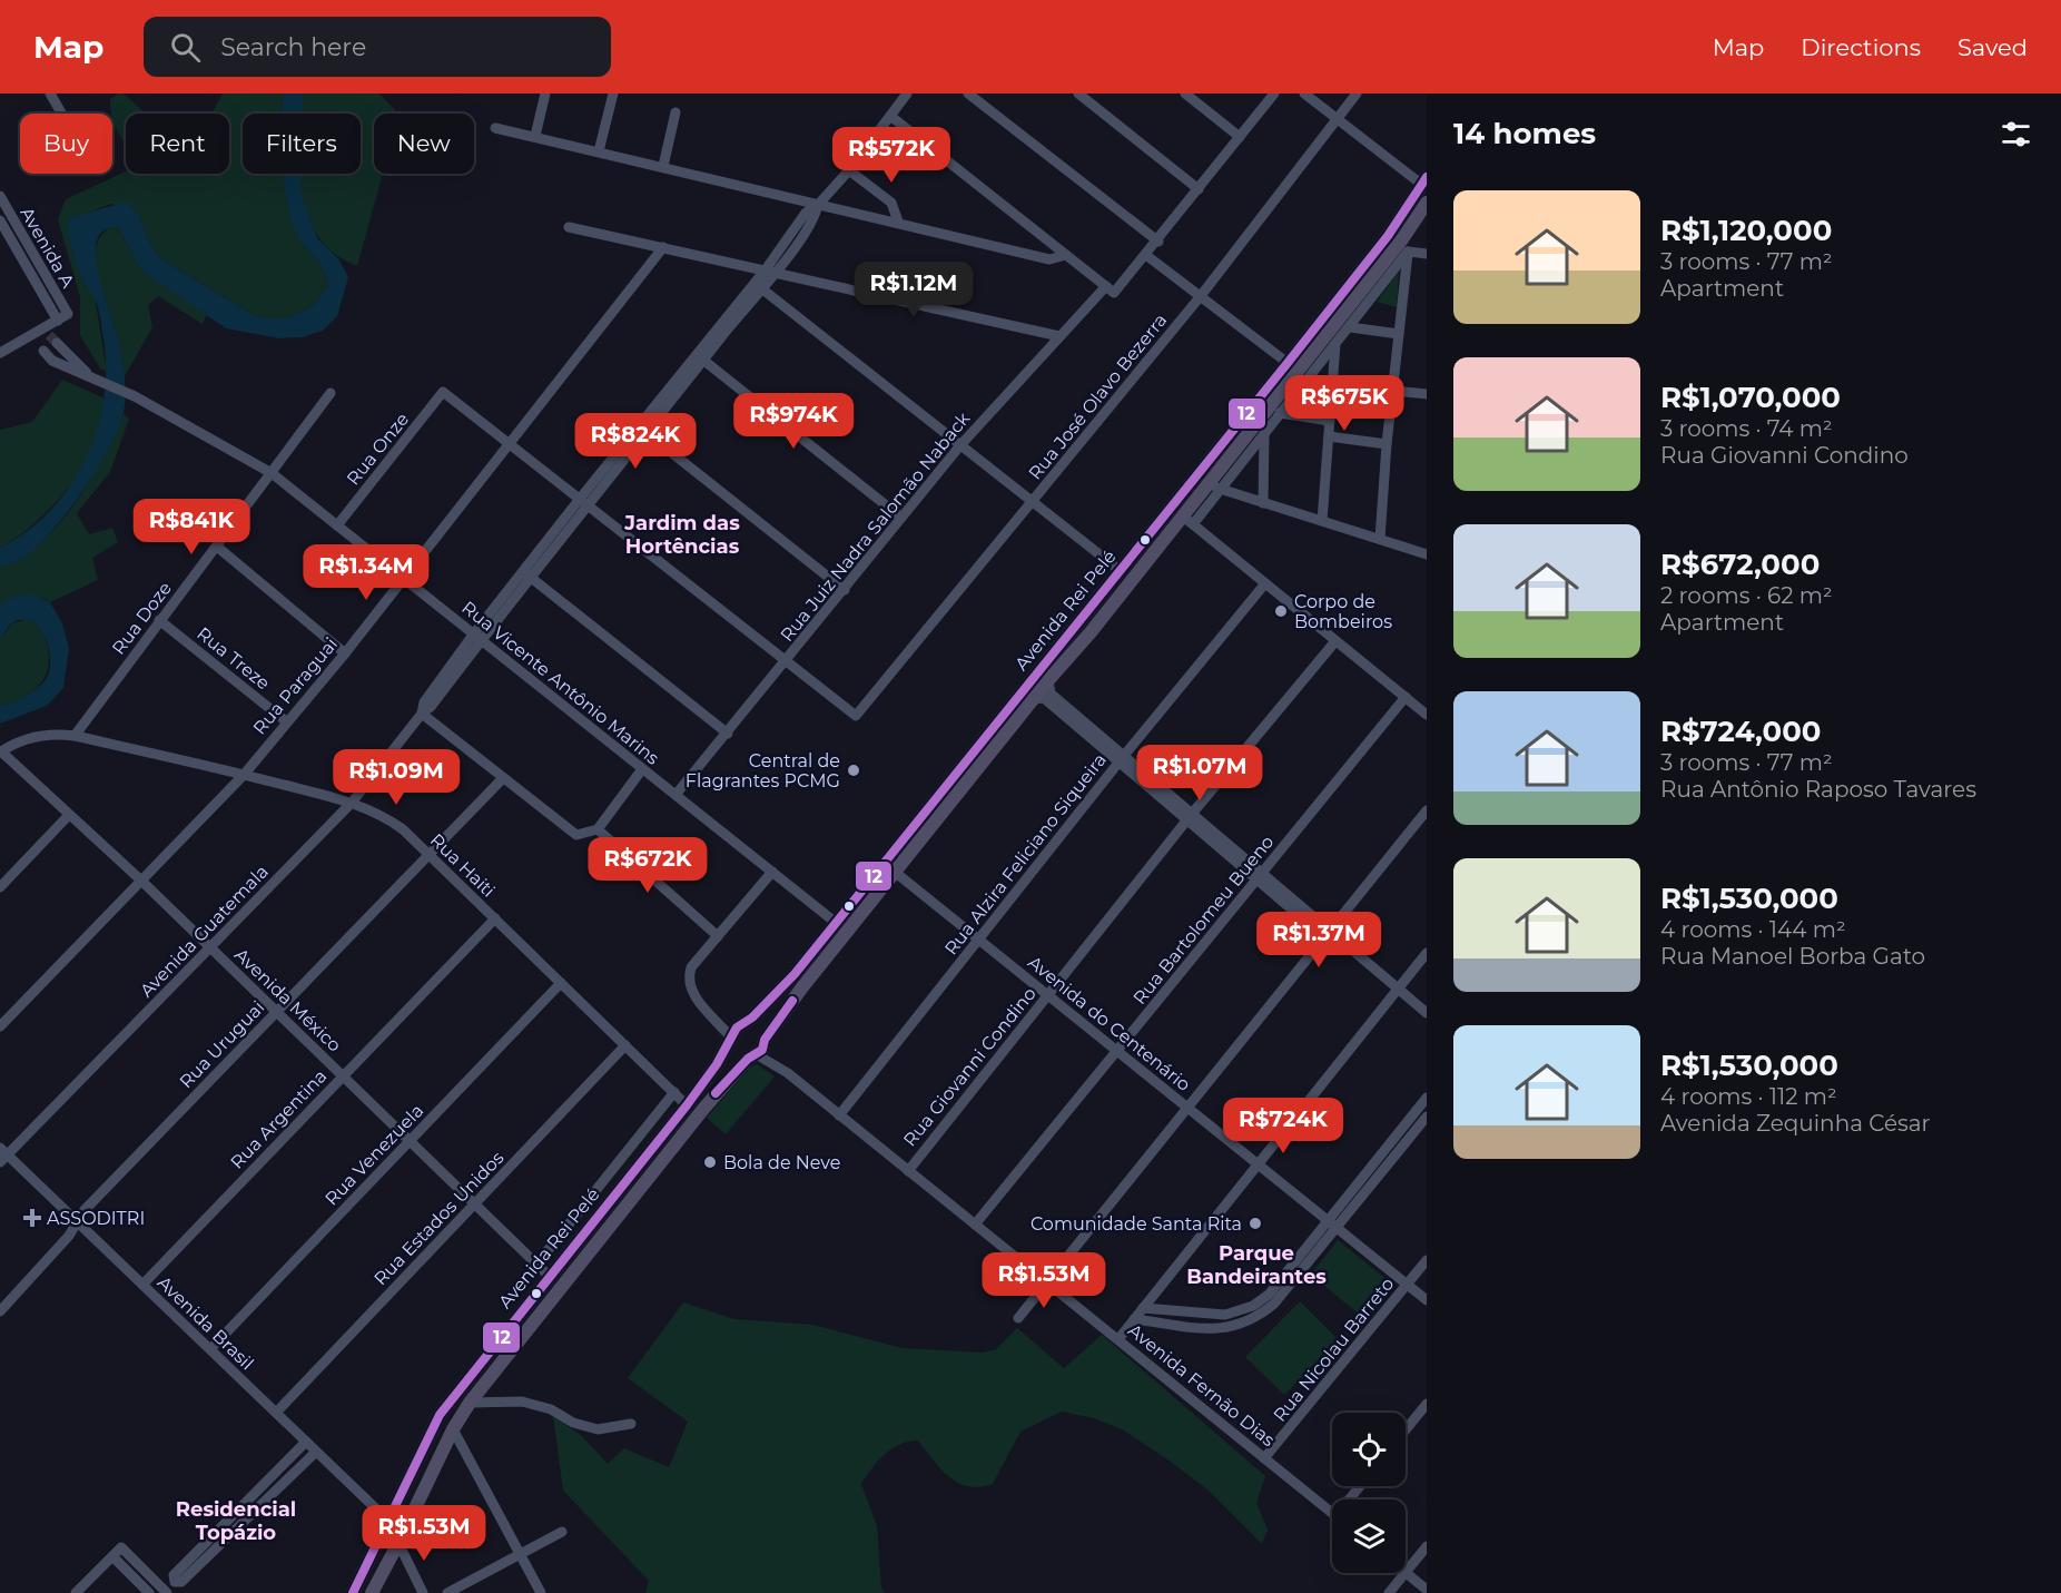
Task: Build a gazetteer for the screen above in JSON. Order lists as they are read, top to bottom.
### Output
{
  "streets": {
    "main road": ["Avenida Rei Pelé"],
    "street": [
      "Avenida A",
      "Rua José Olavo Bezerra",
      "Rua Onze",
      "Rua Juiz Nadra Salomão Naback",
      "Rua Doze",
      "Rua Treze",
      "Rua Vicente Antônio Marins",
      "Rua Paraguai",
      "Rua Alzira Feliciano Siqueira",
      "Rua Haiti",
      "Rua Bartolomeu Bueno",
      "Avenida Guatemala",
      "Avenida México",
      "Avenida do Centenário",
      "Rua Uruguai",
      "Rua Giovanni Condino",
      "Rua Argentina",
      "Rua Venezuela",
      "Rua Estados Unidos",
      "Avenida Brasil",
      "Rua Nicolau Barreto",
      "Avenida Fernão Dias"
    ]
  },
  "crossings": [
    ["Rua José Olavo Bezerra", "Rua Juiz Nadra Salomão Naback"],
    ["Rua Onze", "Rua Vicente Antônio Marins"],
    ["Rua Onze", "Rua Paraguai"],
    ["Rua Juiz Nadra Salomão Naback", "Rua Vicente Antônio Marins"],
    ["Avenida Rei Pelé", "Rua Vicente Antônio Marins"],
    ["Avenida Rei Pelé", "Rua Haiti"],
    ["Avenida Rei Pelé", "Avenida México"],
    ["Avenida Rei Pelé", "Avenida do Centenário"],
    ["Avenida Rei Pelé", "Avenida Brasil"],
    ["Avenida Rei Pelé", "Avenida Fernão Dias"],
    ["Rua Doze", "Rua Treze"],
    ["Rua Doze", "Rua Vicente Antônio Marins"],
    ["Rua Doze", "Rua Haiti"],
    ["Rua Treze", "Rua Paraguai"],
    ["Rua Vicente Antônio Marins", "Rua Paraguai"],
    ["Rua Vicente Antônio Marins", "Avenida Guatemala"],
    ["Rua Paraguai", "Rua Haiti"],
    ["Rua Paraguai", "Avenida México"],
    ["Rua Alzira Feliciano Siqueira", "Avenida do Centenário"],
    ["Rua Alzira Feliciano Siqueira", "Avenida Fernão Dias"],
    ["Rua Haiti", "Avenida Guatemala"],
    ["Rua Haiti", "Avenida México"],
    ["Rua Haiti", "Rua Uruguai"],
    ["Rua Haiti", "Rua Argentina"],
    ["Rua Haiti", "Rua Venezuela"],
    ["Rua Haiti", "Rua Estados Unidos"],
    ["Rua Bartolomeu Bueno", "Avenida do Centenário"],
    ["Rua Bartolomeu Bueno", "Avenida Fernão Dias"],
    ["Avenida Guatemala", "Avenida México"],
    ["Avenida Guatemala", "Avenida Brasil"],
    ["Avenida México", "Rua Uruguai"],
    ["Avenida México", "Rua Argentina"],
    ["Avenida México", "Rua Venezuela"],
    ["Avenida México", "Rua Estados Unidos"],
    ["Avenida do Centenário", "Rua Giovanni Condino"],
    ["Avenida do Centenário", "Rua Nicolau Barreto"],
    ["Rua Uruguai", "Avenida Brasil"],
    ["Rua Giovanni Condino", "Avenida Fernão Dias"],
    ["Rua Argentina", "Avenida Brasil"],
    ["Rua Venezuela", "Avenida Brasil"],
    ["Rua Estados Unidos", "Avenida Brasil"],
    ["Rua Nicolau Barreto", "Avenida Fernão Dias"]
  ],
  "districts": ["Jardim das Hortências", "Parque Bandeirantes", "Residencial Topázio"],
  "places": {
    "other": [
      "Corpo de Bombeiros",
      "Central de Flagrantes PCMG",
      "Bola de Neve",
      "Comunidade Santa Rita"
    ],
    "health": ["ASSODITRI"]
  },
  "lines": ["transit line 12"],
  "page": {
    "header": "Map",
    "search": "Search here",
    "nav": ["Map", "Directions", "Saved"],
    "heading": "14 homes",
    "chip": [
      "Buy",
      "Rent",
      "Filters",
      "New"
    ],
    "price": [
      "R$572K",
      "R$1.12M",
      "R$675K",
      "R$974K",
      "R$824K",
      "R$841K",
      "R$1.34M",
      "R$1.07M",
      "R$1.09M",
      "R$672K",
      "R$1.37M",
      "R$724K",
      "R$1.53M",
      "R$1.53M"
    ],
    "list": [
      {
        "name": "R$1,120,000",
        "note": "3 rooms · 77 m² · Apartment"
      },
      {
        "name": "R$1,070,000",
        "note": "3 rooms · 74 m² · Rua Giovanni Condino"
      },
      {
        "name": "R$672,000",
        "note": "2 rooms · 62 m² · Apartment"
      },
      {
        "name": "R$724,000",
        "note": "3 rooms · 77 m² · Rua Antônio Raposo Tavares"
      },
      {
        "name": "R$1,530,000",
        "note": "4 rooms · 144 m² · Rua Manoel Borba Gato"
      },
      {
        "name": "R$1,530,000",
        "note": "4 rooms · 112 m² · Avenida Zequinha César"
      }
    ]
  }
}
